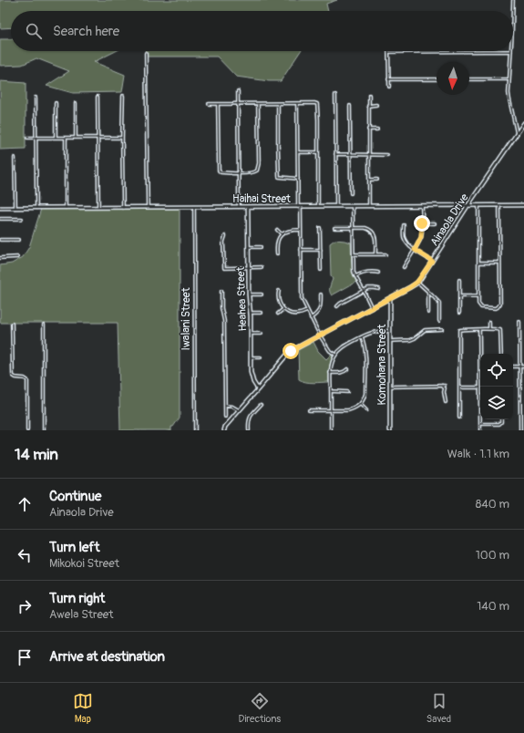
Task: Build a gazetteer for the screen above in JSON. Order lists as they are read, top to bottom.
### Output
{
  "streets": {
    "street": [
      "Haihai Street",
      "Ainaola Drive",
      "Heahea Street",
      "Iwalani Street",
      "Komohana Street"
    ]
  },
  "crossings": [
    ["Haihai Street", "Ainaola Drive"],
    ["Haihai Street", "Heahea Street"],
    ["Haihai Street", "Iwalani Street"],
    ["Ainaola Drive", "Heahea Street"],
    ["Ainaola Drive", "Komohana Street"]
  ],
  "north": "bottom",
  "page": {
    "search": "Search here",
    "heading": ["14 min", "Walk · 1.1 km"],
    "list": [
      ["Continue", "Ainaola Drive", "840 m"],
      ["Turn left", "Mikokoi Street", "100 m"],
      ["Turn right", "Awela Street", "140 m"],
      "Arrive at destination"
    ],
    "nav": ["Map", "Directions", "Saved"]
  }
}
